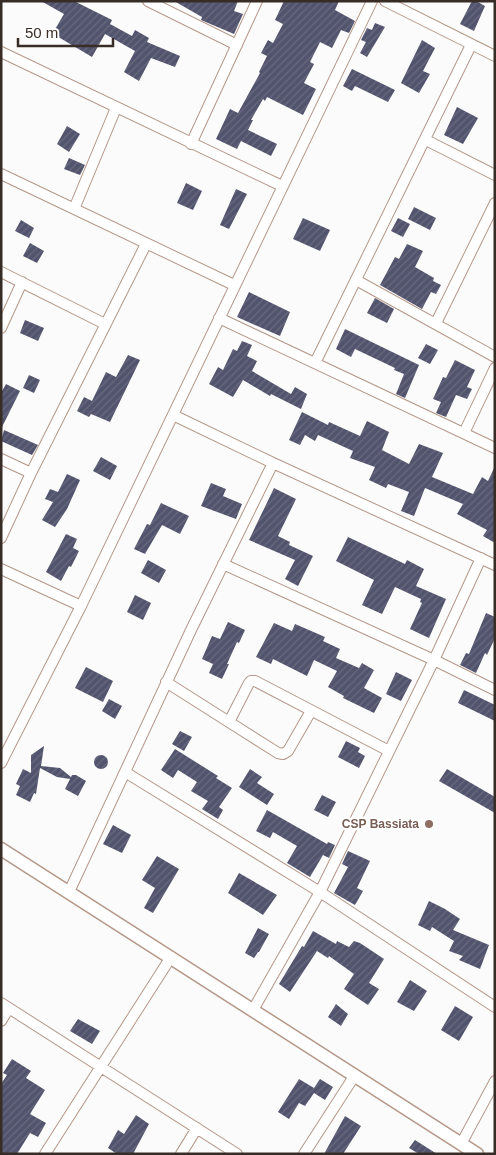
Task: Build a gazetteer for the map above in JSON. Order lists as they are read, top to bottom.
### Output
{
  "places": ["CSP Bassiata"],
  "scale_bar": "50 m"
}
